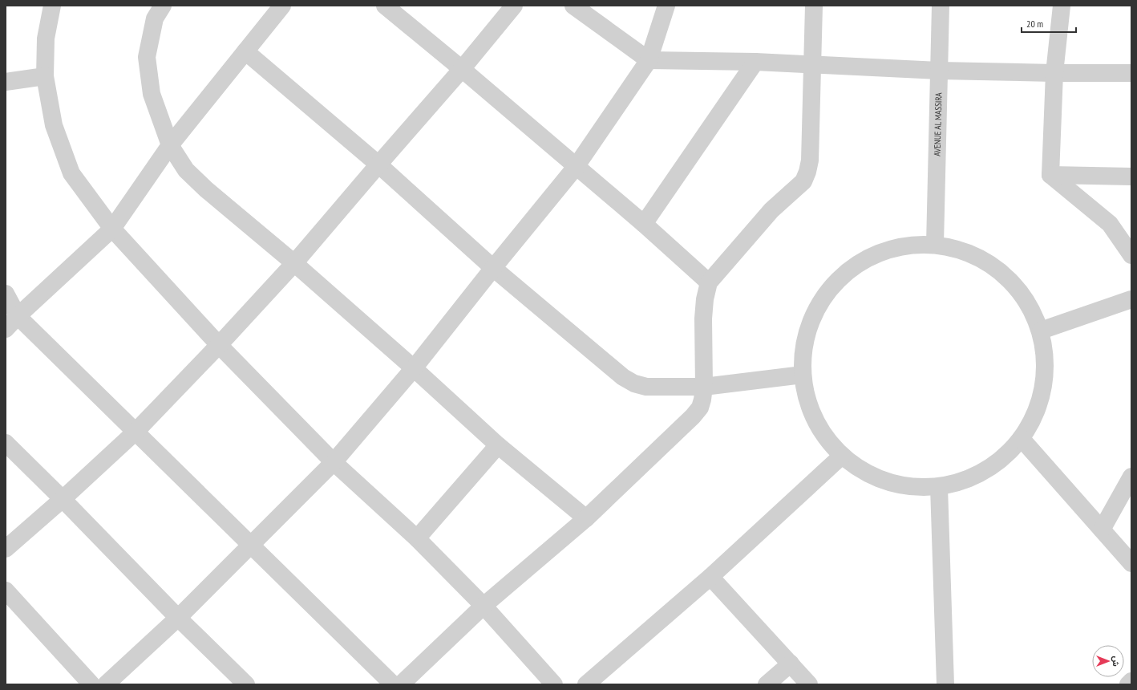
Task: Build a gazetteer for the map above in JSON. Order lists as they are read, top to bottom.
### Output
{
  "streets": {
    "street": ["AVENUE AL MASSIRA"]
  },
  "scale_bar": "20 m",
  "north": "right"
}
